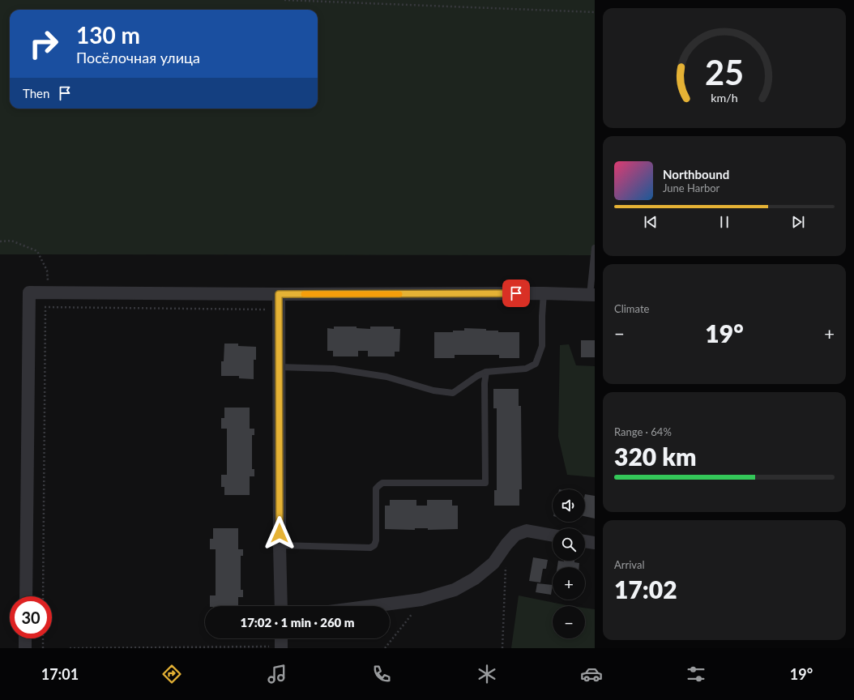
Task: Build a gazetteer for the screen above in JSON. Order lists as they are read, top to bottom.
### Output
{
  "page": {
    "turn": ["130 m", "Посёлочная улица"],
    "then": "Then",
    "song": ["Northbound", "June Harbor"],
    "tile": [
      "Climate",
      ["Range · 64%", "320 km"],
      ["Arrival", "17:02"]
    ],
    "heat": ["−", "19°", "+"],
    "map_buttons": ["+", "−"],
    "limit": "30",
    "trip": "17:02 · 1 min · 260 m",
    "tabs": ["17:01", "19°"],
    "gauge": ["25", "km/h"]
  }
}
